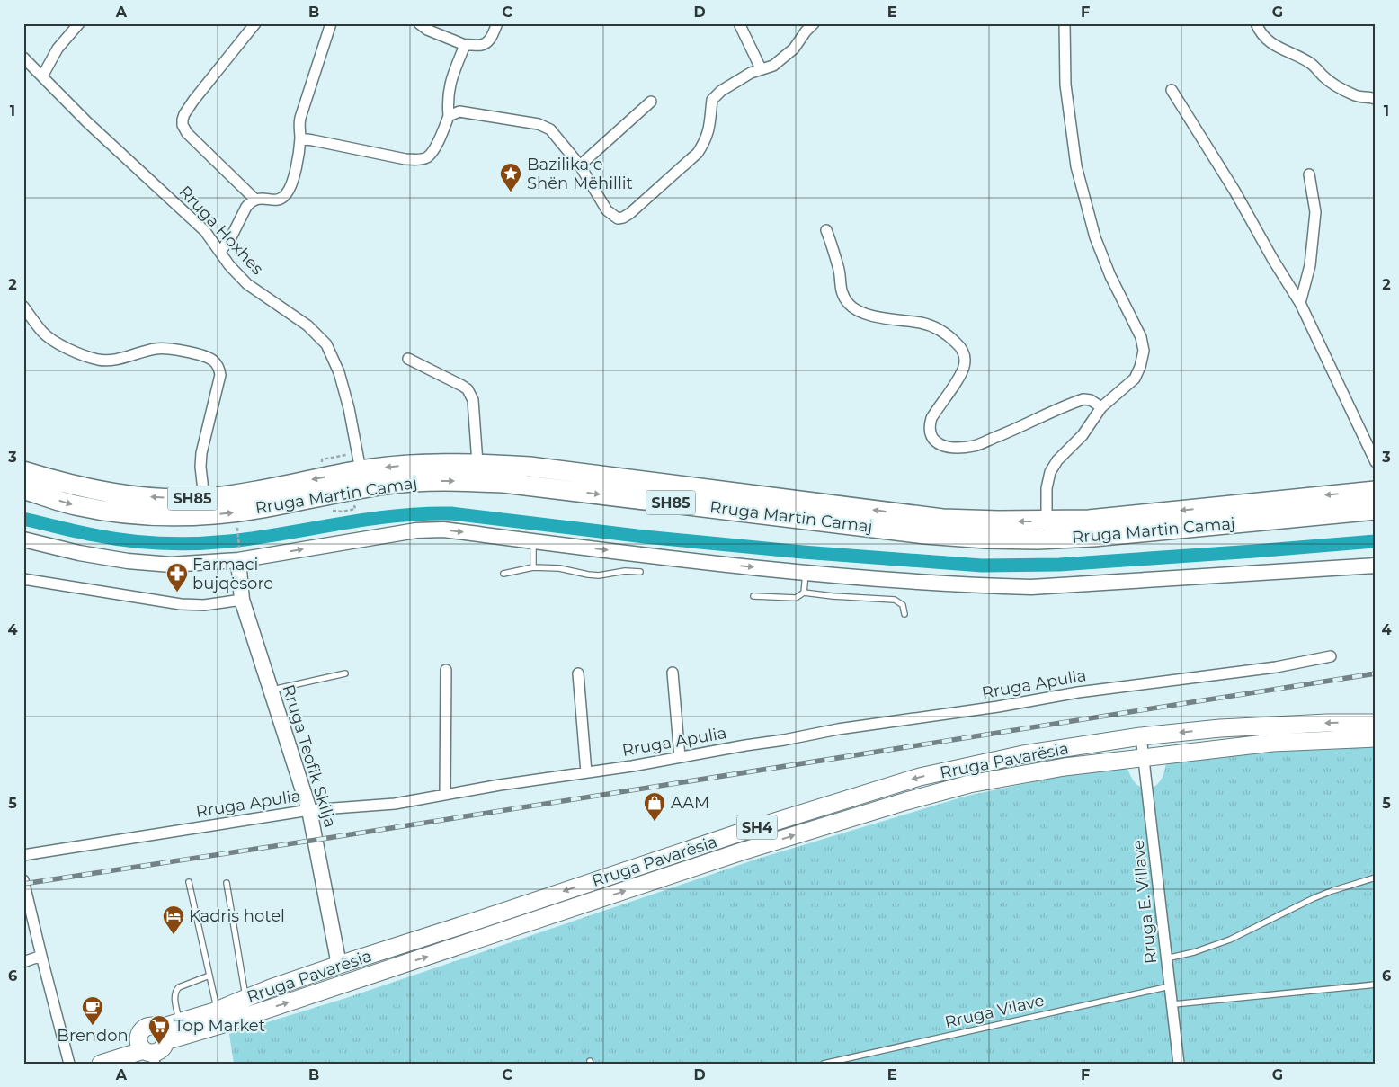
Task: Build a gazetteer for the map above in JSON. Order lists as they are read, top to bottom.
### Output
{
  "streets": {
    "highway": ["Rruga Martin Camaj", "SH85"],
    "main road": ["Rruga Pavarësia", "SH4"],
    "street": [
      "Rruga Hoxhes",
      "Rruga Apulia",
      "Rruga Teofik Skilja",
      "Rruga E. Villave"
    ],
    "lane": ["Rruga Vilave"]
  },
  "crossings": [
    ["Rruga Hoxhes", "Rruga Martin Camaj"],
    ["Rruga Apulia", "Rruga Teofik Skilja"],
    ["Rruga Teofik Skilja", "Rruga Pavarësia"],
    ["Rruga Pavarësia", "SH4"],
    ["Rruga Pavarësia", "Rruga E. Villave"],
    ["Rruga E. Villave", "Rruga Vilave"]
  ],
  "places": {
    "place": ["Bazilika e Shën Mëhillit"],
    "pharmacy": ["Farmaci bujqësore"],
    "shop": ["AAM"],
    "hotel": ["Kadris hotel"],
    "cafe": ["Brendon"],
    "supermarket": ["Top Market"]
  },
  "grid": {
    "columns": [
      "A",
      "B",
      "C",
      "D",
      "E",
      "F",
      "G"
    ],
    "rows": [
      "1",
      "2",
      "3",
      "4",
      "5",
      "6"
    ]
  }
}
